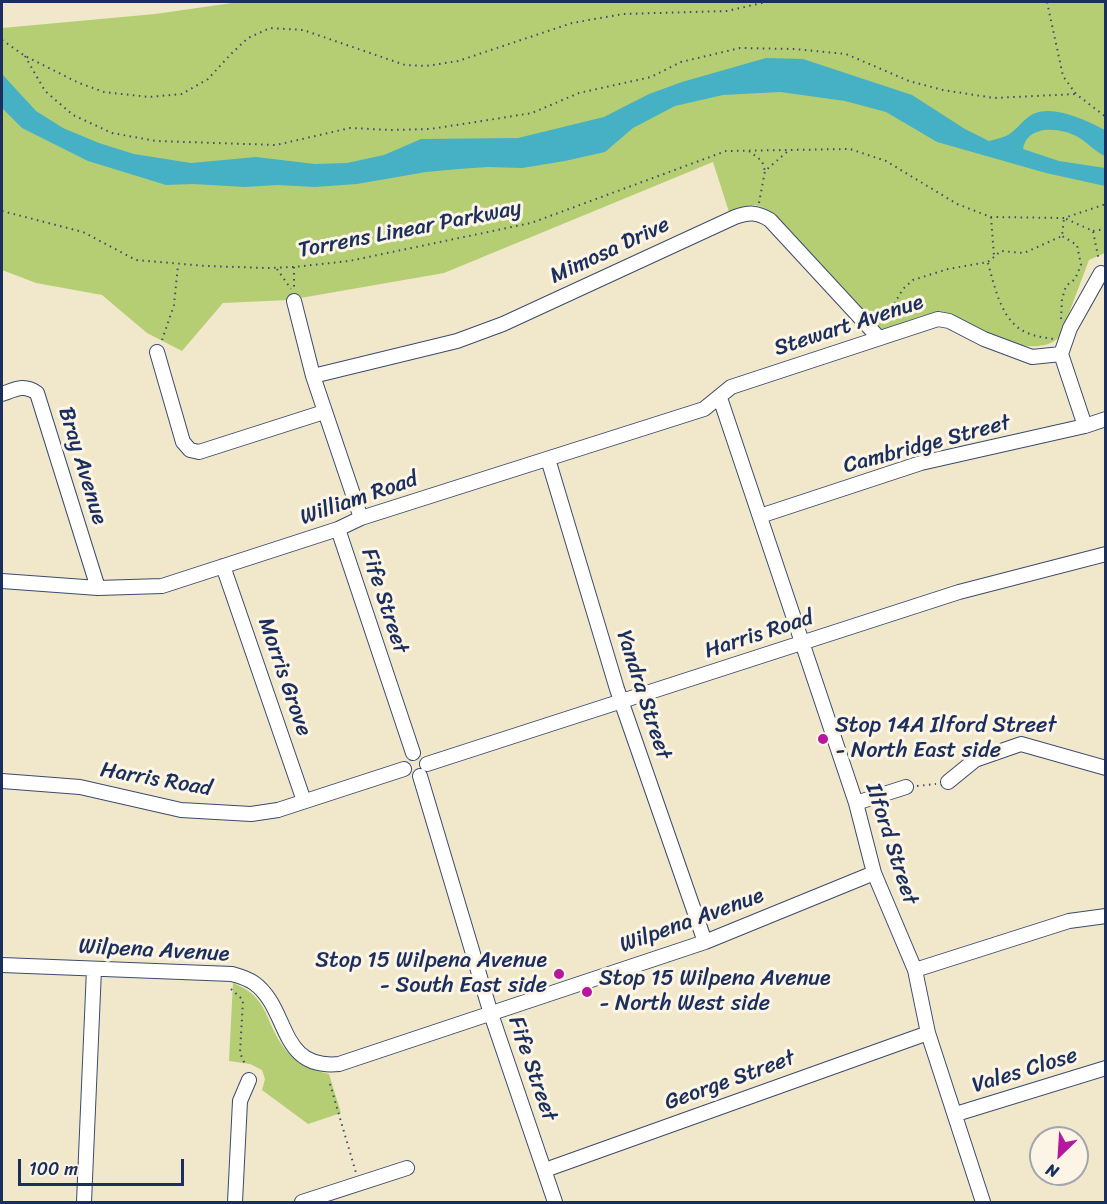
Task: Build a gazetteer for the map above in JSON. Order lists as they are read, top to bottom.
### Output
{
  "streets": {
    "street": [
      "Mimosa Drive",
      "Stewart Avenue",
      "Cambridge Street",
      "Bray Avenue",
      "William Road",
      "Fife Street",
      "Harris Road",
      "Morris Grove",
      "Yandra Street",
      "Ilford Street",
      "Wilpena Avenue",
      "Vales Close",
      "George Street"
    ],
    "path": ["Torrens Linear Parkway"]
  },
  "crossings": [
    ["Mimosa Drive", "Fife Street"],
    ["Stewart Avenue", "William Road"],
    ["Stewart Avenue", "Ilford Street"],
    ["Cambridge Street", "Ilford Street"],
    ["Bray Avenue", "William Road"],
    ["William Road", "Fife Street"],
    ["William Road", "Morris Grove"],
    ["William Road", "Yandra Street"],
    ["William Road", "Ilford Street"],
    ["Fife Street", "Harris Road"],
    ["Fife Street", "Wilpena Avenue"],
    ["Fife Street", "George Street"],
    ["Harris Road", "Morris Grove"],
    ["Harris Road", "Yandra Street"],
    ["Harris Road", "Ilford Street"],
    ["Yandra Street", "Wilpena Avenue"],
    ["Ilford Street", "Wilpena Avenue"],
    ["Ilford Street", "Vales Close"],
    ["Ilford Street", "George Street"]
  ],
  "places": ["Stop 14A Ilford Street - North East side", "Stop 15 Wilpena Avenue - South East side", "Stop 15 Wilpena Avenue - North West side"],
  "scale_bar": "100 m",
  "north": "bottom left"
}
